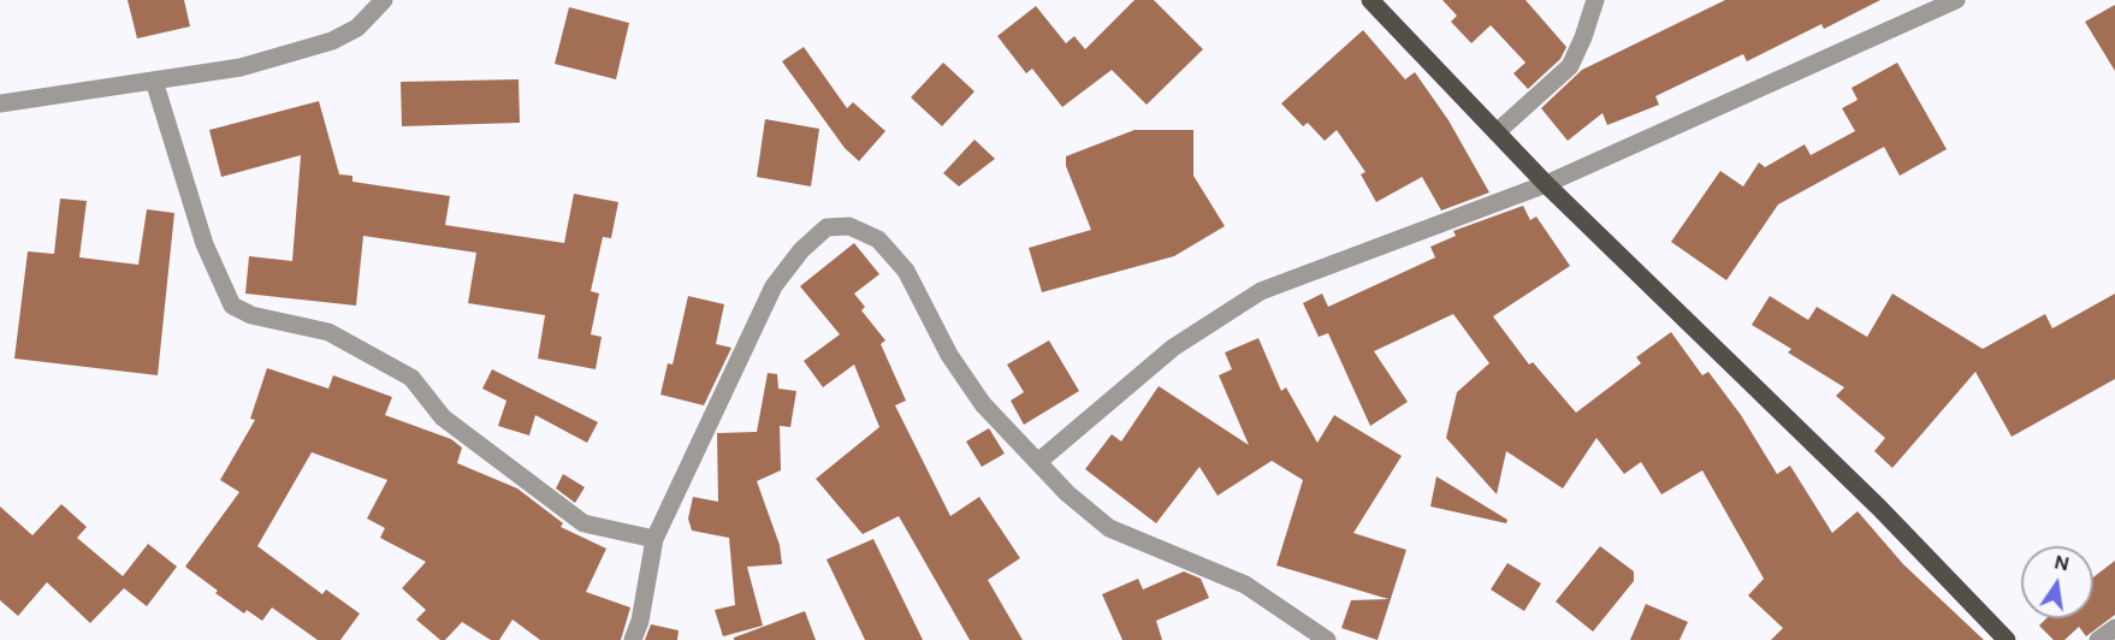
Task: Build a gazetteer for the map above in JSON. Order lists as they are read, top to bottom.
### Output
{
  "north": "top"
}
